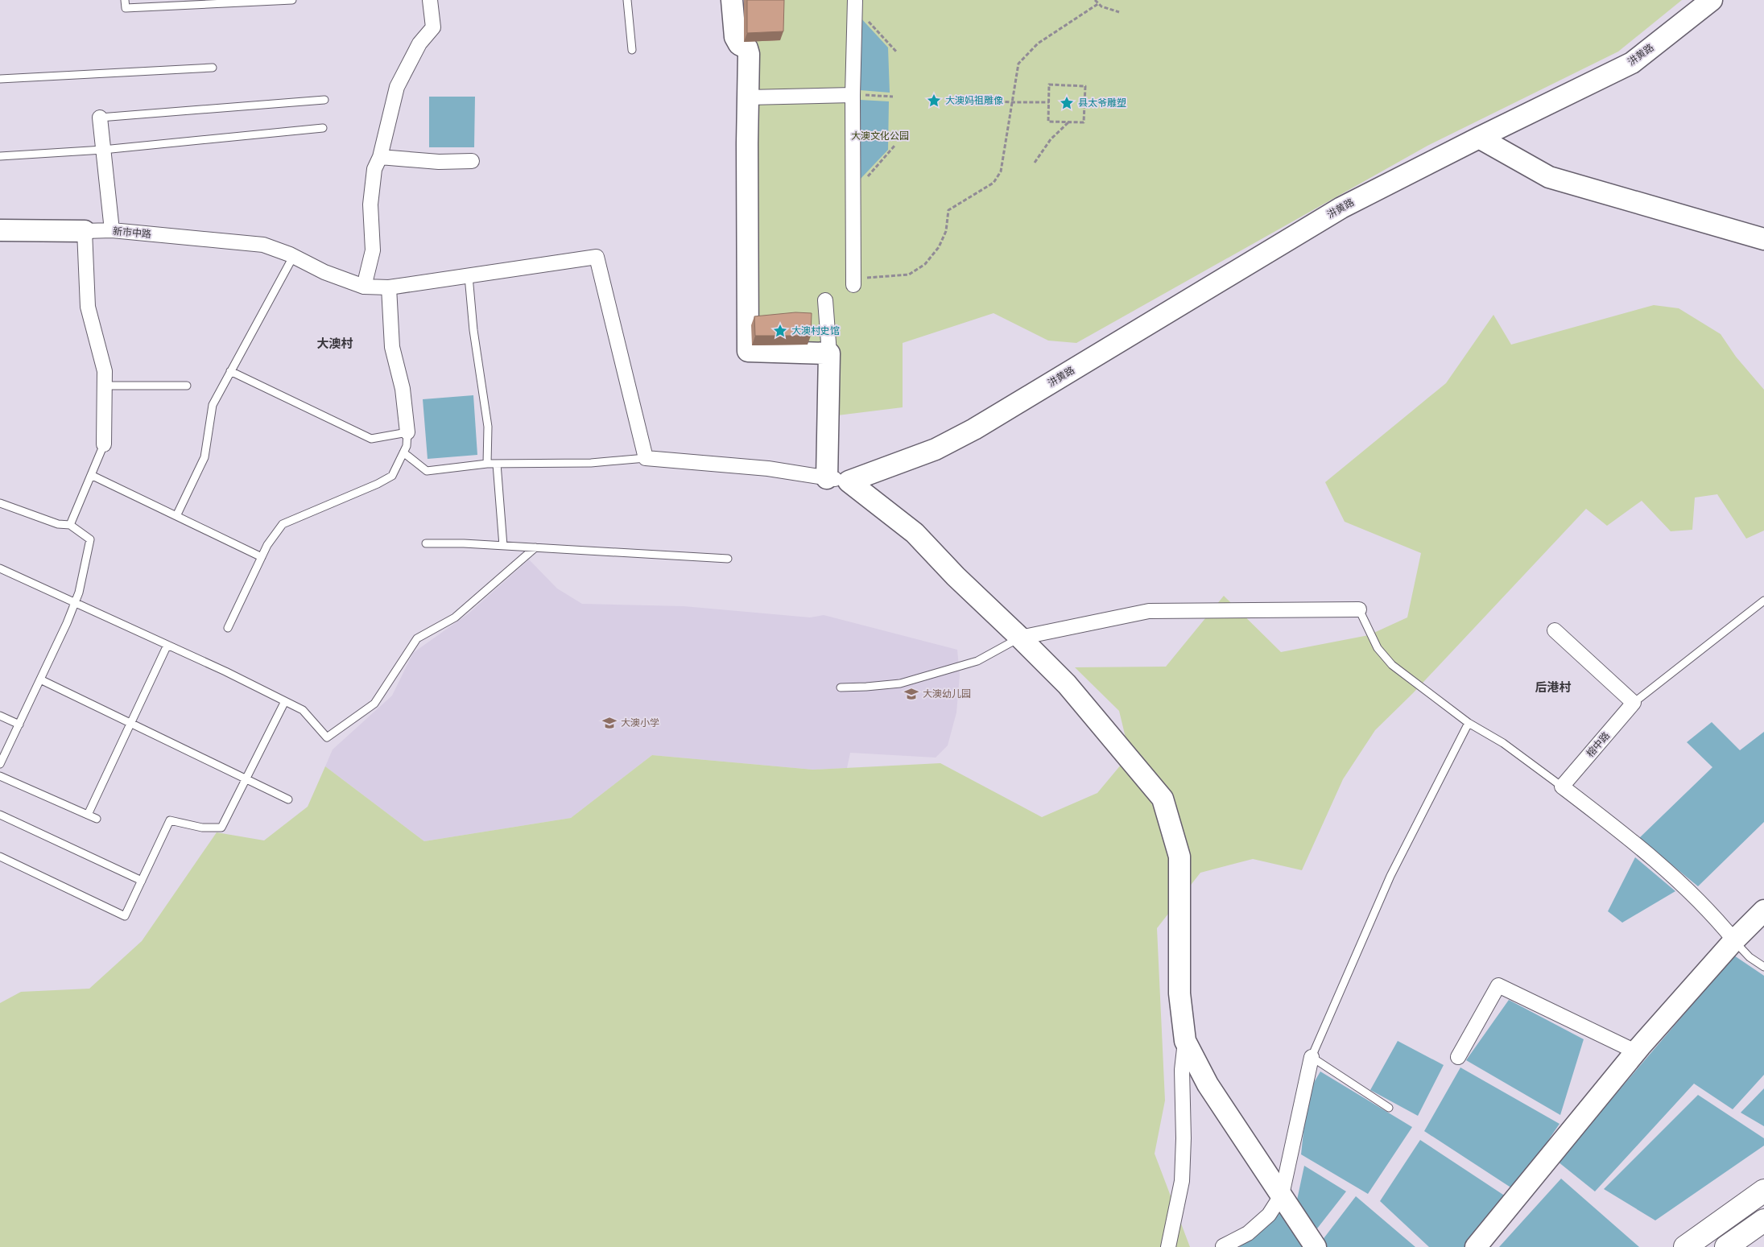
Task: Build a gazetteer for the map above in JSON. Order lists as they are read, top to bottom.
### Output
{
  "streets": {
    "main road": ["汫黄路", "新市中路"],
    "street": ["榕中路"]
  },
  "districts": ["大澳村", "后港村"],
  "parks": ["大澳文化公园"],
  "places": {
    "place": ["大澳妈祖雕像", "县太爷雕塑", "大澳村史馆"],
    "school or university": ["大澳幼儿园", "大澳小学"]
  }
}
